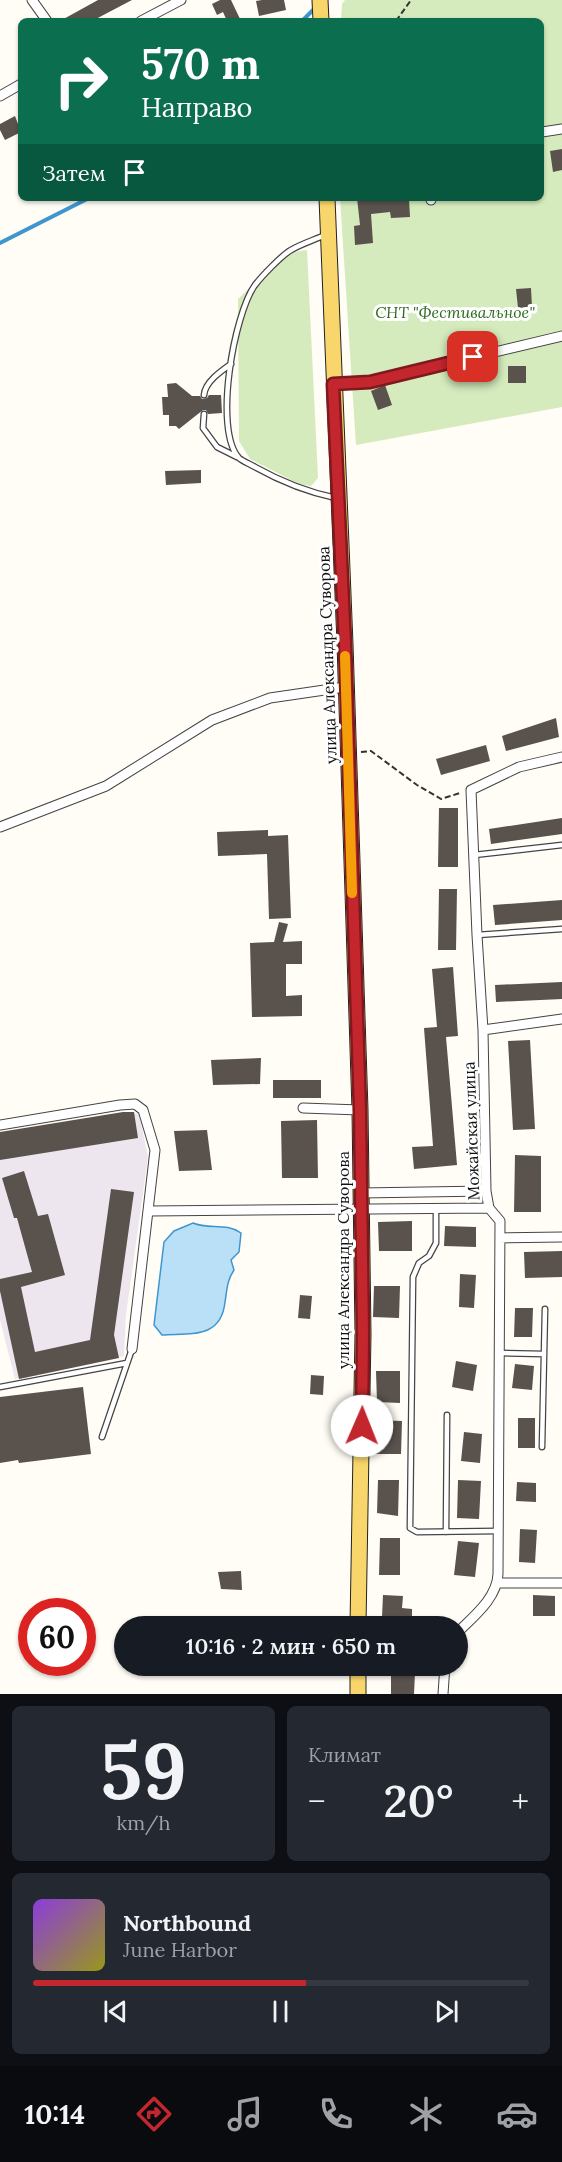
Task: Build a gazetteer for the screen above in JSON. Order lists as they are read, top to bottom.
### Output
{
  "streets": {
    "main road": ["улица Александра Суворова"],
    "street": ["Можайская улица"]
  },
  "parks": ["СНТ \"Фестивальное\""],
  "page": {
    "turn": ["570 m", "Направо"],
    "then": "Затем",
    "limit": "60",
    "trip": "10:16 · 2 мин · 650 m",
    "tile": [
      ["59", "km/h"],
      "Климат"
    ],
    "heat": ["−", "20°", "+"],
    "song": ["Northbound", "June Harbor"],
    "tabs": "10:14"
  }
}
